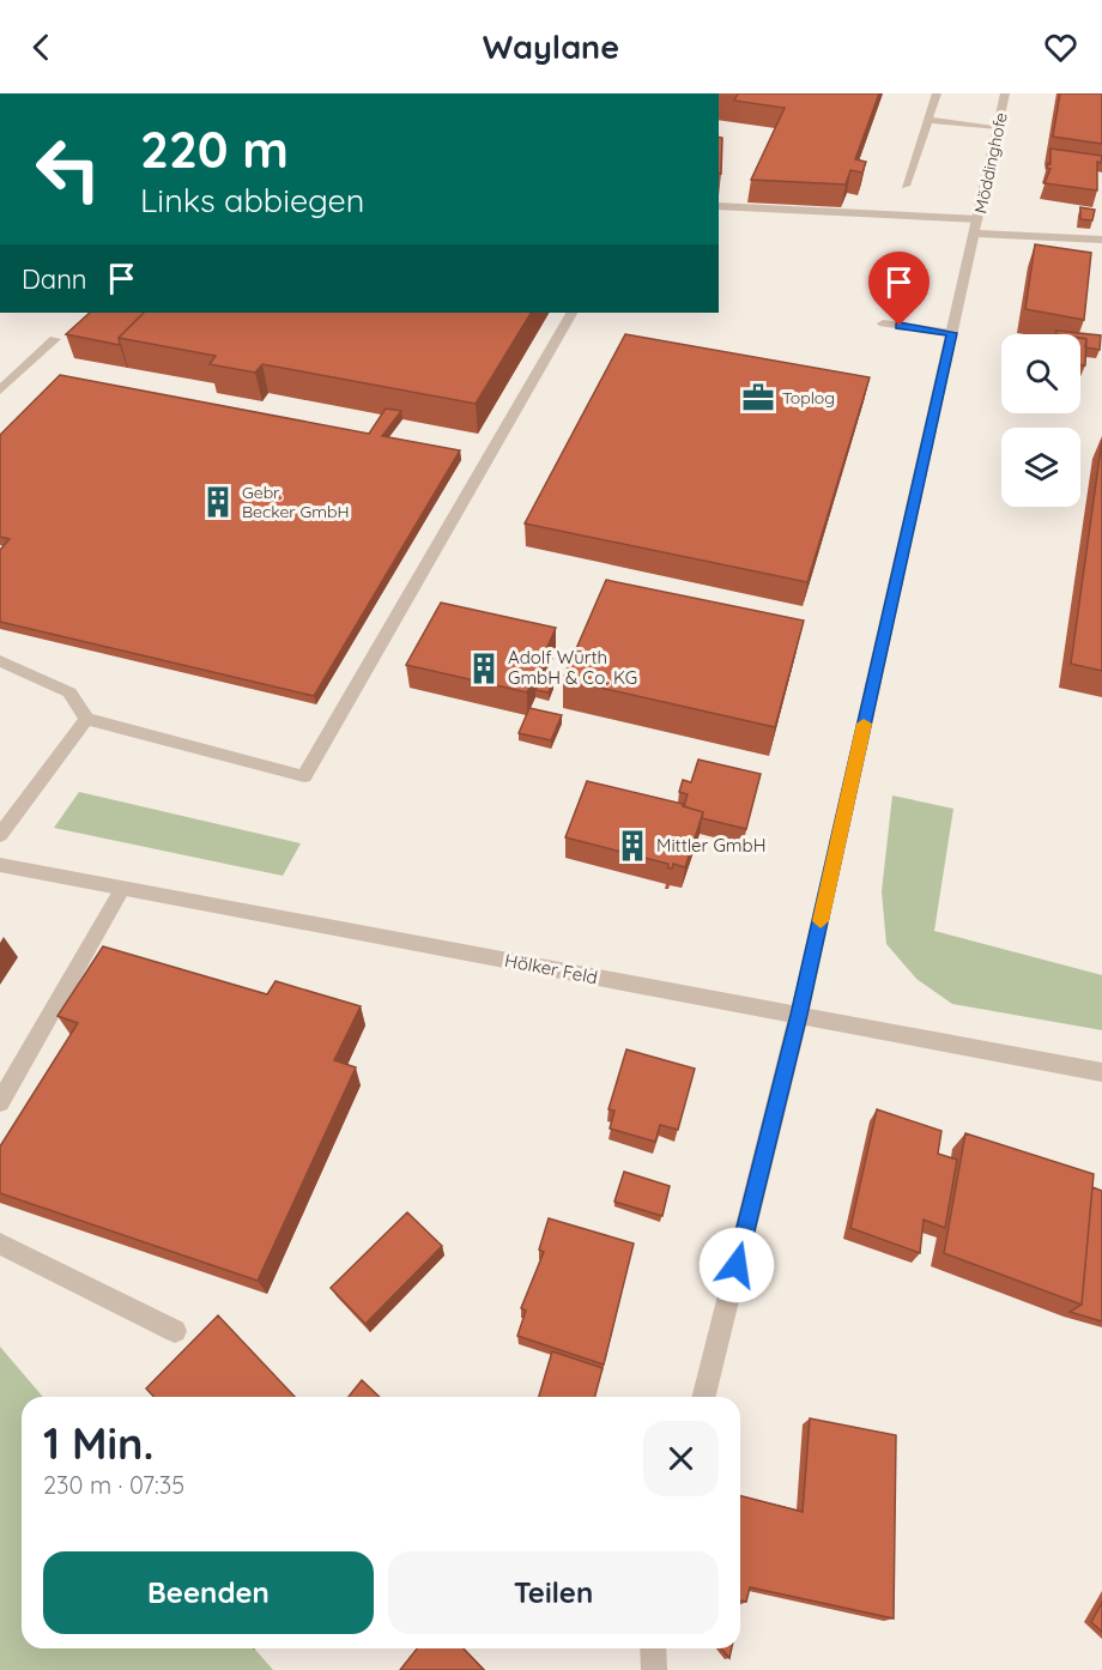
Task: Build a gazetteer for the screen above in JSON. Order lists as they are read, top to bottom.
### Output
{
  "streets": {
    "street": ["Möddinghofe", "Hölker Feld"]
  },
  "crossings": [
    ["Möddinghofe", "Hölker Feld"]
  ],
  "places": {
    "office": ["Toplog"],
    "building": ["Gebr. Becker GmbH", "Adolf Würth GmbH & Co. KG", "Mittler GmbH"]
  },
  "page": {
    "header": "Waylane",
    "turn": ["220 m", "Links abbiegen"],
    "then": "Dann",
    "heading": ["1 Min.", "230 m · 07:35"],
    "buttons": ["Beenden", "Teilen"]
  }
}
